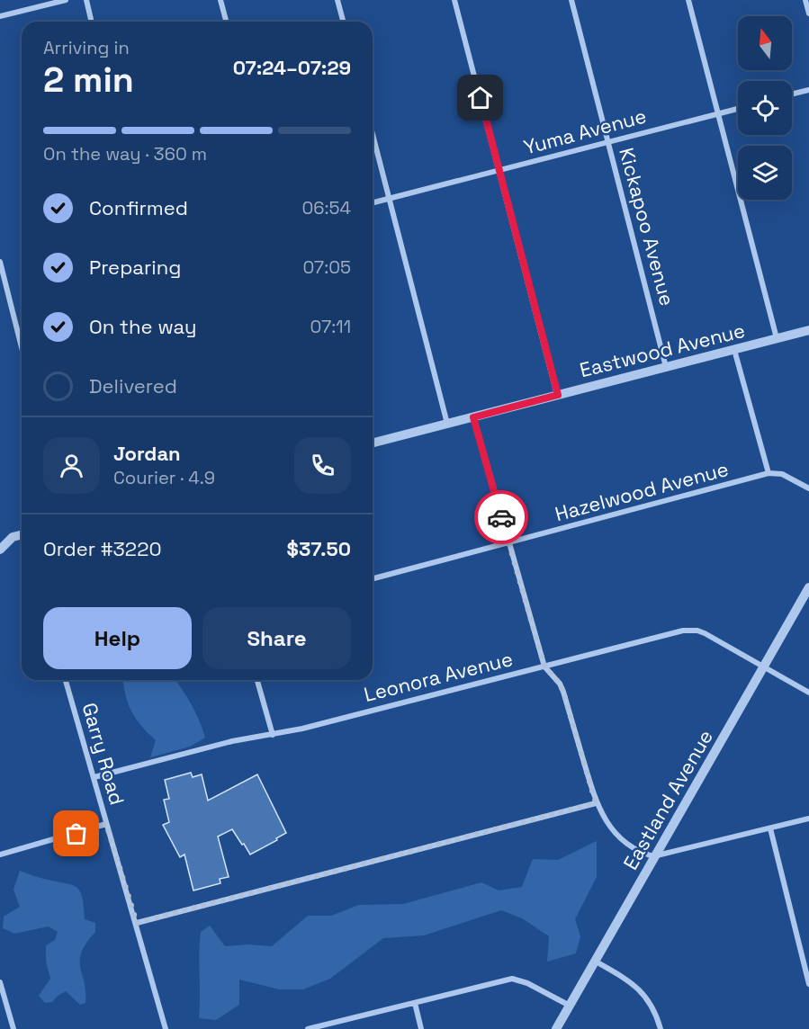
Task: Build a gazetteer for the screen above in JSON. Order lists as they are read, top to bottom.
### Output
{
  "streets": {
    "street": [
      "Yuma Avenue",
      "Kickapoo Avenue",
      "Eastwood Avenue",
      "Hazelwood Avenue",
      "Leonora Avenue",
      "Garry Road",
      "Eastland Avenue"
    ]
  },
  "crossings": [
    ["Yuma Avenue", "Kickapoo Avenue"],
    ["Kickapoo Avenue", "Eastwood Avenue"],
    ["Leonora Avenue", "Garry Road"],
    ["Leonora Avenue", "Eastland Avenue"]
  ],
  "north": "top",
  "page": {
    "heading": ["2 min", "Arriving in", "07:24–07:29"],
    "panel": [
      "Jordan",
      "Courier · 4.9",
      "Order #3220",
      "$37.50"
    ],
    "bar": "On the way · 360 m",
    "list": [
      ["Confirmed", "06:54"],
      ["Preparing", "07:05"],
      ["On the way", "07:11"],
      "Delivered"
    ],
    "buttons": ["Help", "Share"]
  }
}
